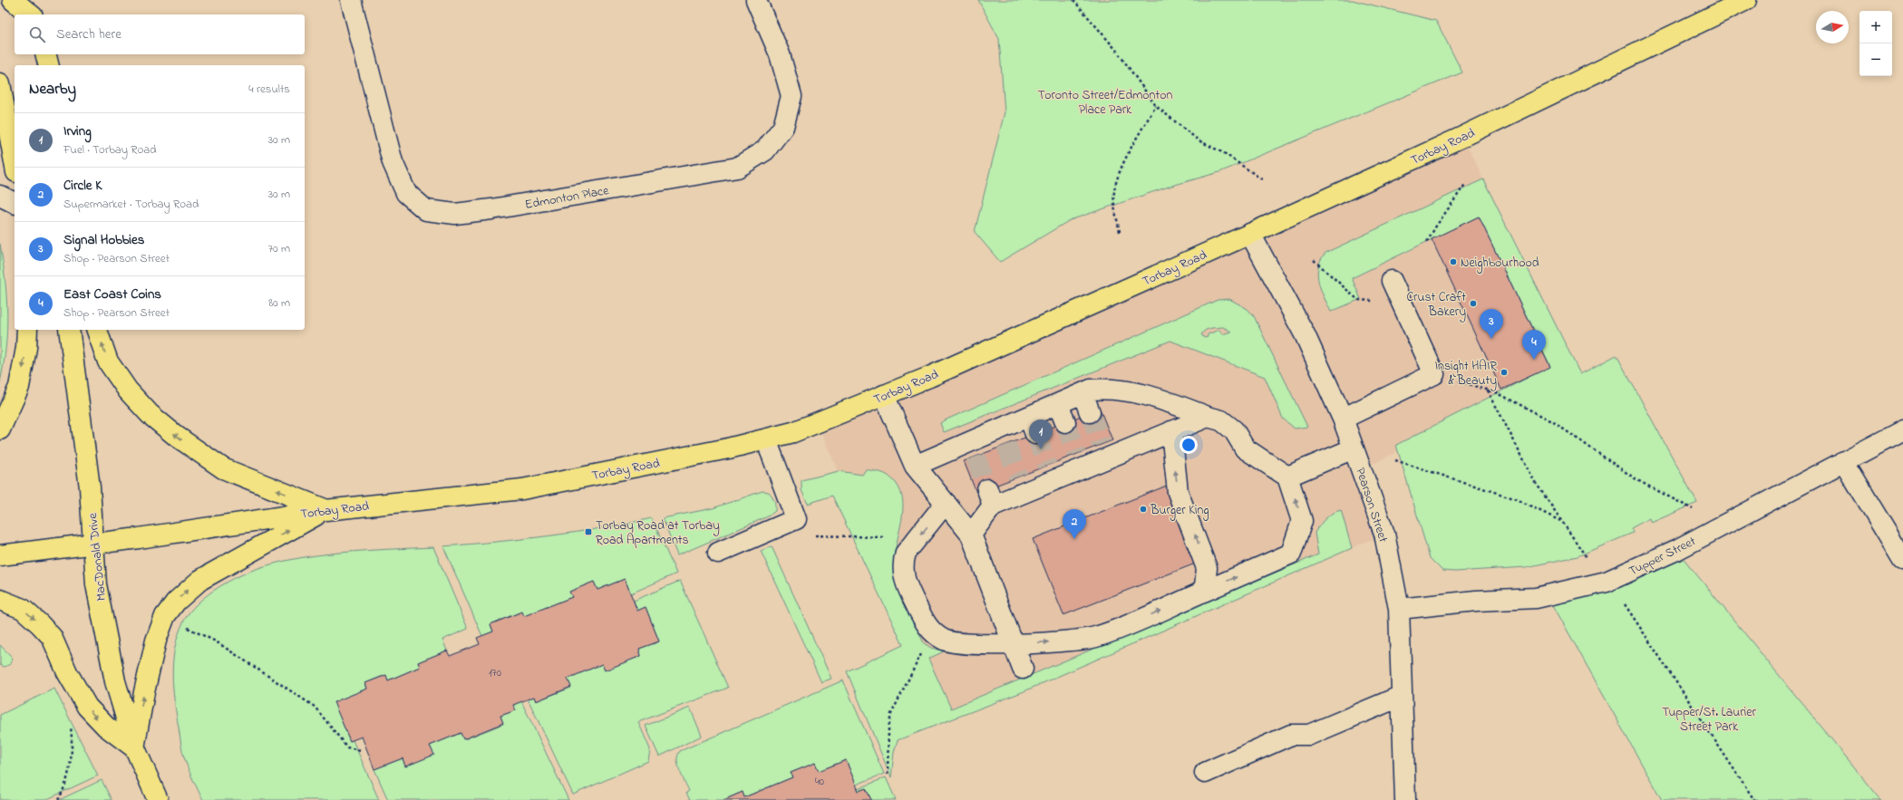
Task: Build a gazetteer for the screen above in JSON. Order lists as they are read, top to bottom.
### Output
{
  "streets": {
    "main road": ["Torbay Road", "MacDonald Drive"],
    "street": ["Edmonton Place", "Pearson Street", "Tupper Street"]
  },
  "crossings": [
    ["Torbay Road", "Pearson Street"],
    ["Torbay Road", "MacDonald Drive"],
    ["Pearson Street", "Tupper Street"]
  ],
  "parks": ["Toronto Street/Edmonton Place Park", "Tupper/St. Laurier Street Park"],
  "places": {
    "other": [
      "Neighbourhood",
      "Crust Craft Bakery",
      "Insight HAIR & Beauty",
      "Burger King"
    ],
    "transit": ["Torbay Road at Torbay Road Apartments"]
  },
  "house_numbers": ["170", "40"],
  "north": "right",
  "page": {
    "map_buttons": ["+", "−"],
    "search": "Search here",
    "heading": ["Nearby", "4 results"],
    "list": [
      {
        "mark": "1",
        "name": "Irving",
        "note": "Fuel · Torbay Road",
        "value": "30 m"
      },
      {
        "mark": "2",
        "name": "Circle K",
        "note": "Supermarket · Torbay Road",
        "value": "30 m"
      },
      {
        "mark": "3",
        "name": "Signal Hobbies",
        "note": "Shop · Pearson Street",
        "value": "70 m"
      },
      {
        "mark": "4",
        "name": "East Coast Coins",
        "note": "Shop · Pearson Street",
        "value": "80 m"
      }
    ],
    "pins": [
      "3",
      "4",
      "1",
      "2"
    ]
  }
}
